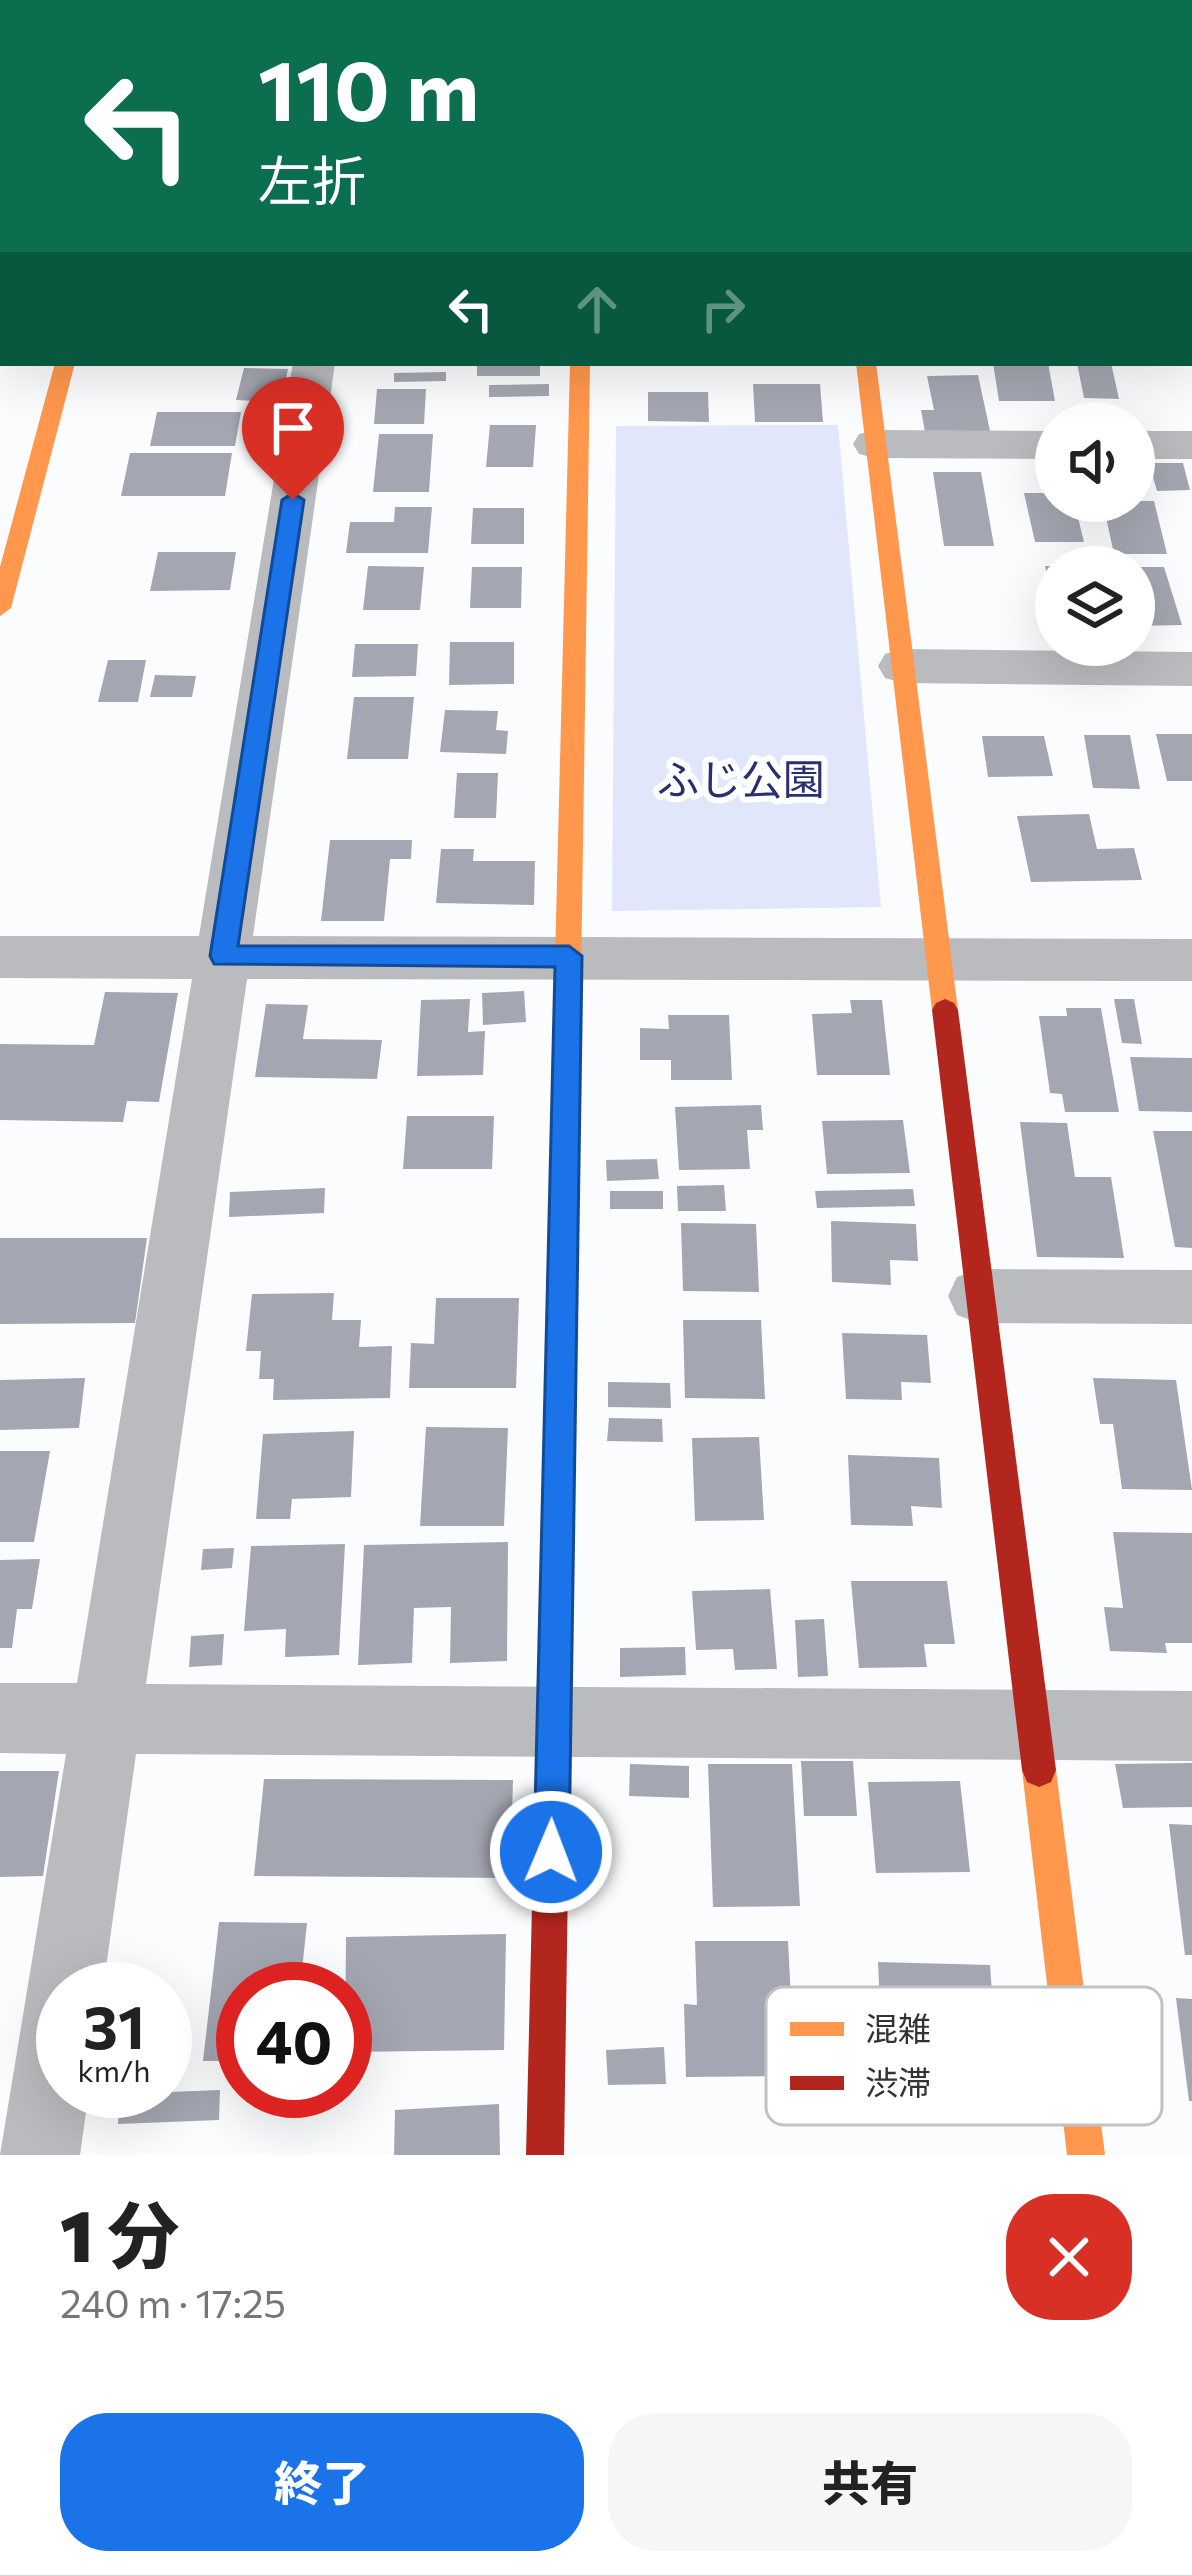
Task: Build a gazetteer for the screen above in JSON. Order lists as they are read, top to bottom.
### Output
{
  "parks": ["ふじ公園"],
  "legend": ["混雑", "渋滞"],
  "page": {
    "turn": ["110 m", "左折"],
    "speed": "31 km/h",
    "limit": "40",
    "heading": ["1 分", "240 m · 17:25"],
    "buttons": ["終了", "共有"]
  }
}
